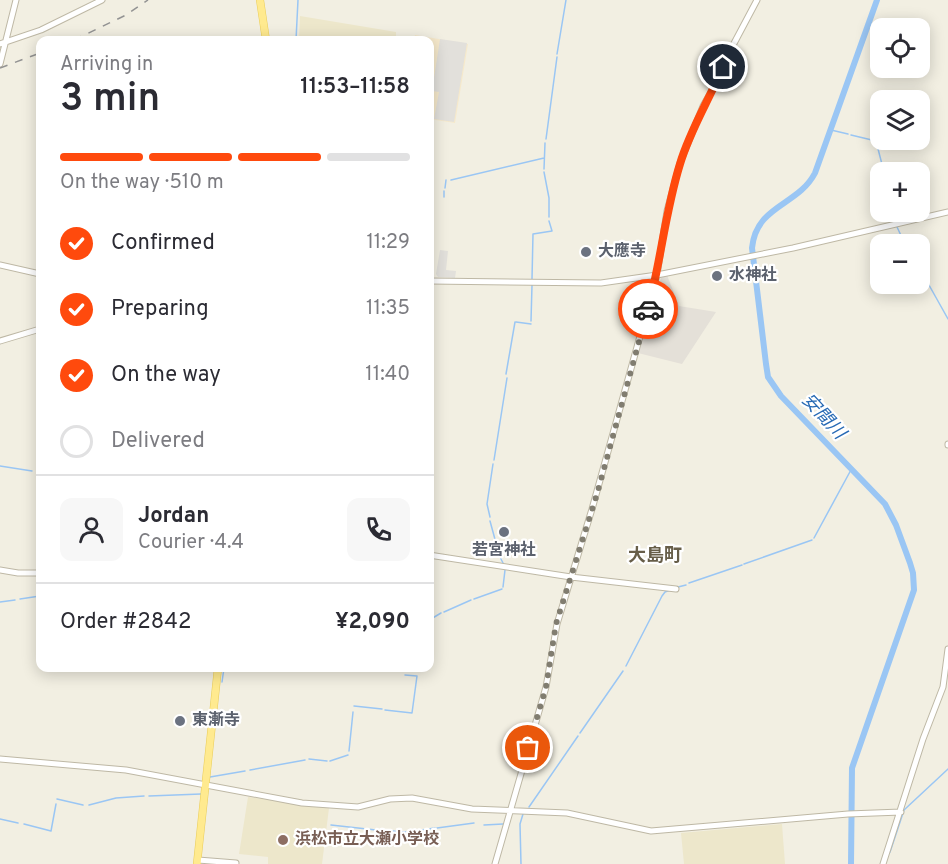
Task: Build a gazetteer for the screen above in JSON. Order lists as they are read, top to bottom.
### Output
{
  "districts": ["大島町"],
  "water": ["安間川"],
  "places": [
    "大應寺",
    "水神社",
    "若宮神社",
    "東漸寺",
    "浜松市立大瀬小学校"
  ],
  "page": {
    "map_buttons": ["+", "−"],
    "heading": ["3 min", "Arriving in", "11:53–11:58"],
    "panel": [
      "Jordan",
      "Courier · 4.4",
      "Order #2842",
      "¥2,090"
    ],
    "bar": "On the way · 510 m",
    "list": [
      ["Confirmed", "11:29"],
      ["Preparing", "11:35"],
      ["On the way", "11:40"],
      "Delivered"
    ]
  }
}
